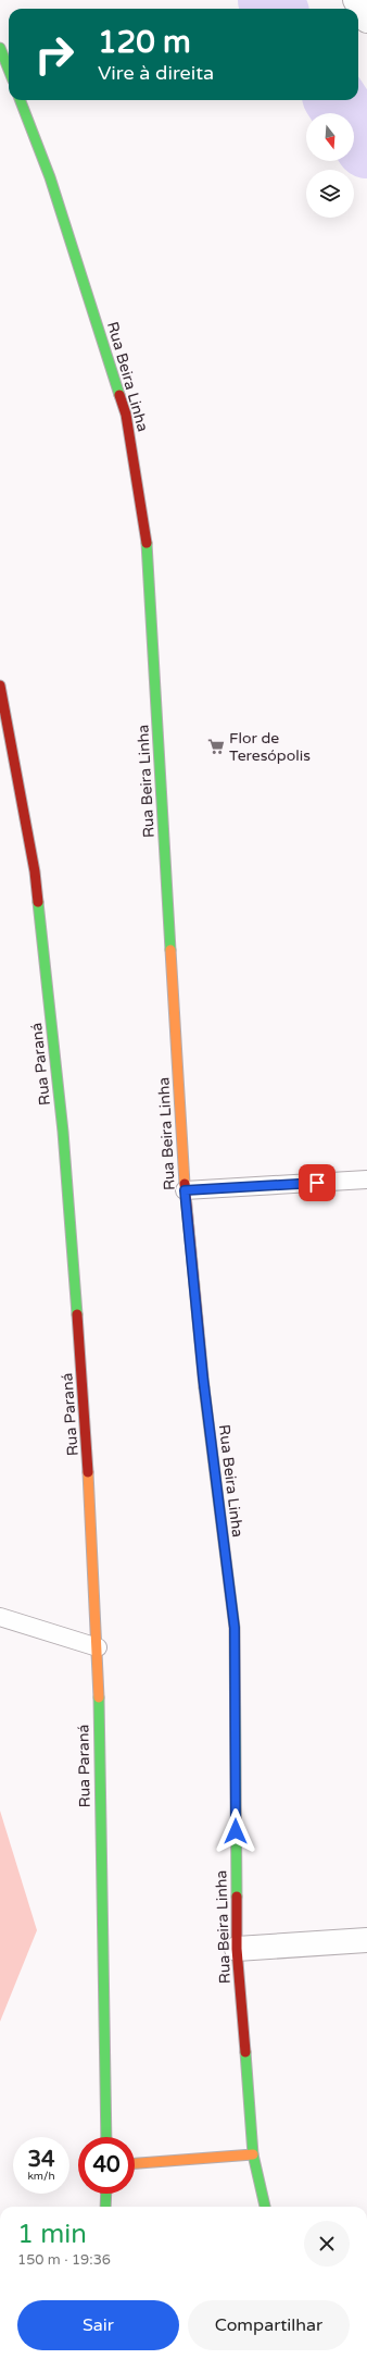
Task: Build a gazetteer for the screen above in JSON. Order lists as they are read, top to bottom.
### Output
{
  "streets": {
    "street": ["Rua Beira Linha", "Rua Paraná"]
  },
  "places": {
    "supermarket": ["Flor de Teresópolis"]
  },
  "north": "bottom",
  "page": {
    "turn": ["120 m", "Vire à direita"],
    "speed": "34 km/h",
    "limit": "40",
    "heading": ["1 min", "150 m · 19:36"],
    "buttons": ["Sair", "Compartilhar"]
  }
}
